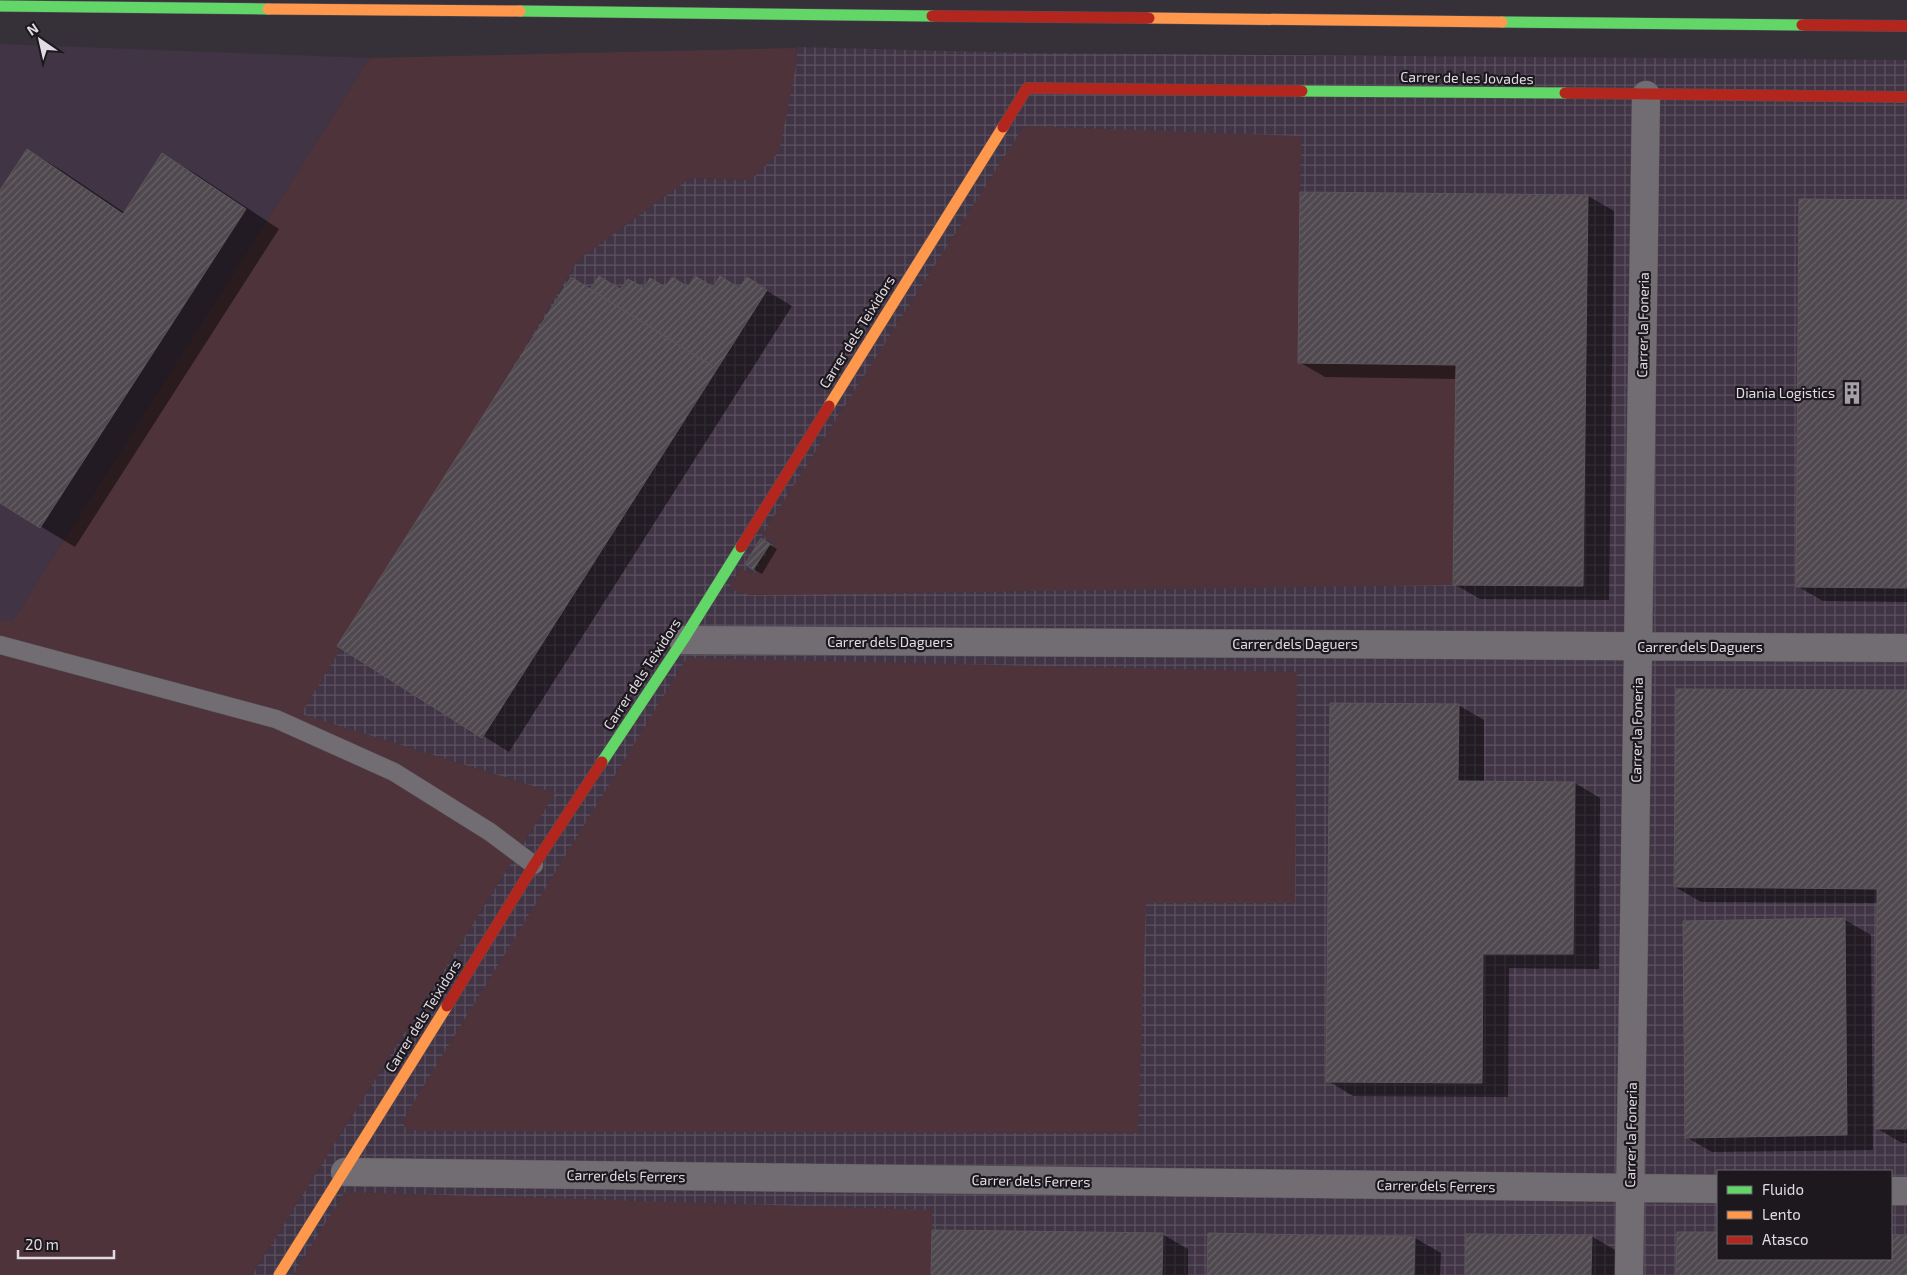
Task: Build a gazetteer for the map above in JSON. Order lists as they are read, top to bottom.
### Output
{
  "streets": {
    "main road": ["Carrer de les Jovades", "Carrer dels Teixidors"],
    "street": ["Carrer la Foneria", "Carrer dels Daguers", "Carrer dels Ferrers"]
  },
  "crossings": [
    ["Carrer de les Jovades", "Carrer la Foneria"],
    ["Carrer de les Jovades", "Carrer dels Teixidors"],
    ["Carrer la Foneria", "Carrer dels Daguers"],
    ["Carrer la Foneria", "Carrer dels Ferrers"],
    ["Carrer dels Teixidors", "Carrer dels Daguers"],
    ["Carrer dels Teixidors", "Carrer dels Ferrers"]
  ],
  "places": {
    "building": ["Diania Logistics"]
  },
  "legend": ["Fluido", "Lento", "Atasco"],
  "scale_bar": "20 m",
  "north": "top left"
}
